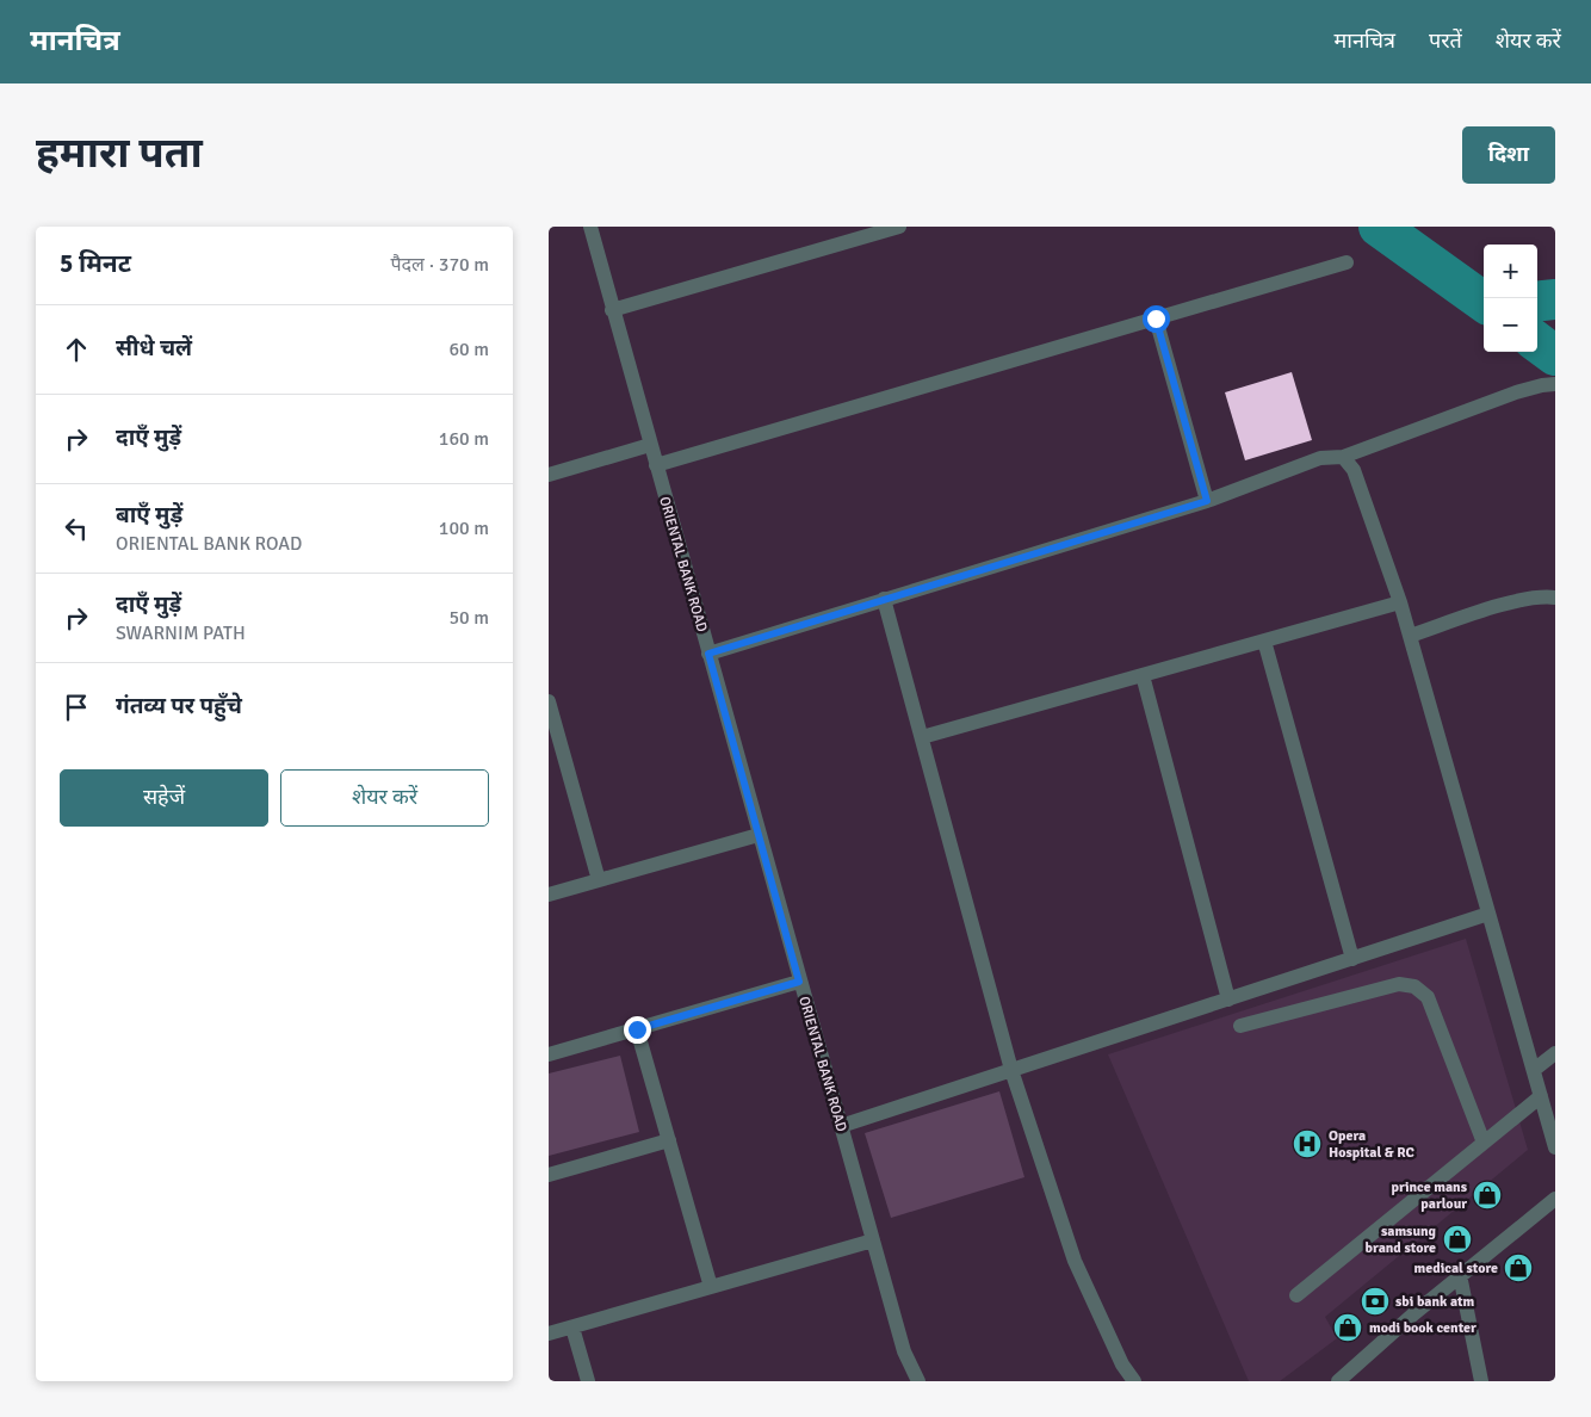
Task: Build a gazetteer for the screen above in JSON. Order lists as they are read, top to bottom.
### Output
{
  "streets": {
    "street": ["ORIENTAL BANK ROAD"]
  },
  "places": {
    "hospital": ["Opera Hospital & RC"],
    "shop": [
      "prince mans parlour",
      "samsung brand store",
      "medical store",
      "modi book center"
    ],
    "bank": ["sbi bank atm"]
  },
  "page": {
    "header": "मानचित्र",
    "nav": ["मानचित्र", "परतें", "शेयर करें"],
    "buttons": [
      "दिशा",
      ["सहेजें", "शेयर करें"]
    ],
    "title": "हमारा पता",
    "heading": ["5 मिनट", "पैदल · 370 m"],
    "map_buttons": ["+", "−"],
    "list": [
      ["सीधे चलें", "60 m"],
      ["दाएँ मुड़ें", "160 m"],
      ["बाएँ मुड़ें", "ORIENTAL BANK ROAD", "100 m"],
      ["दाएँ मुड़ें", "SWARNIM PATH", "50 m"],
      "गंतव्य पर पहुँचे"
    ]
  }
}
